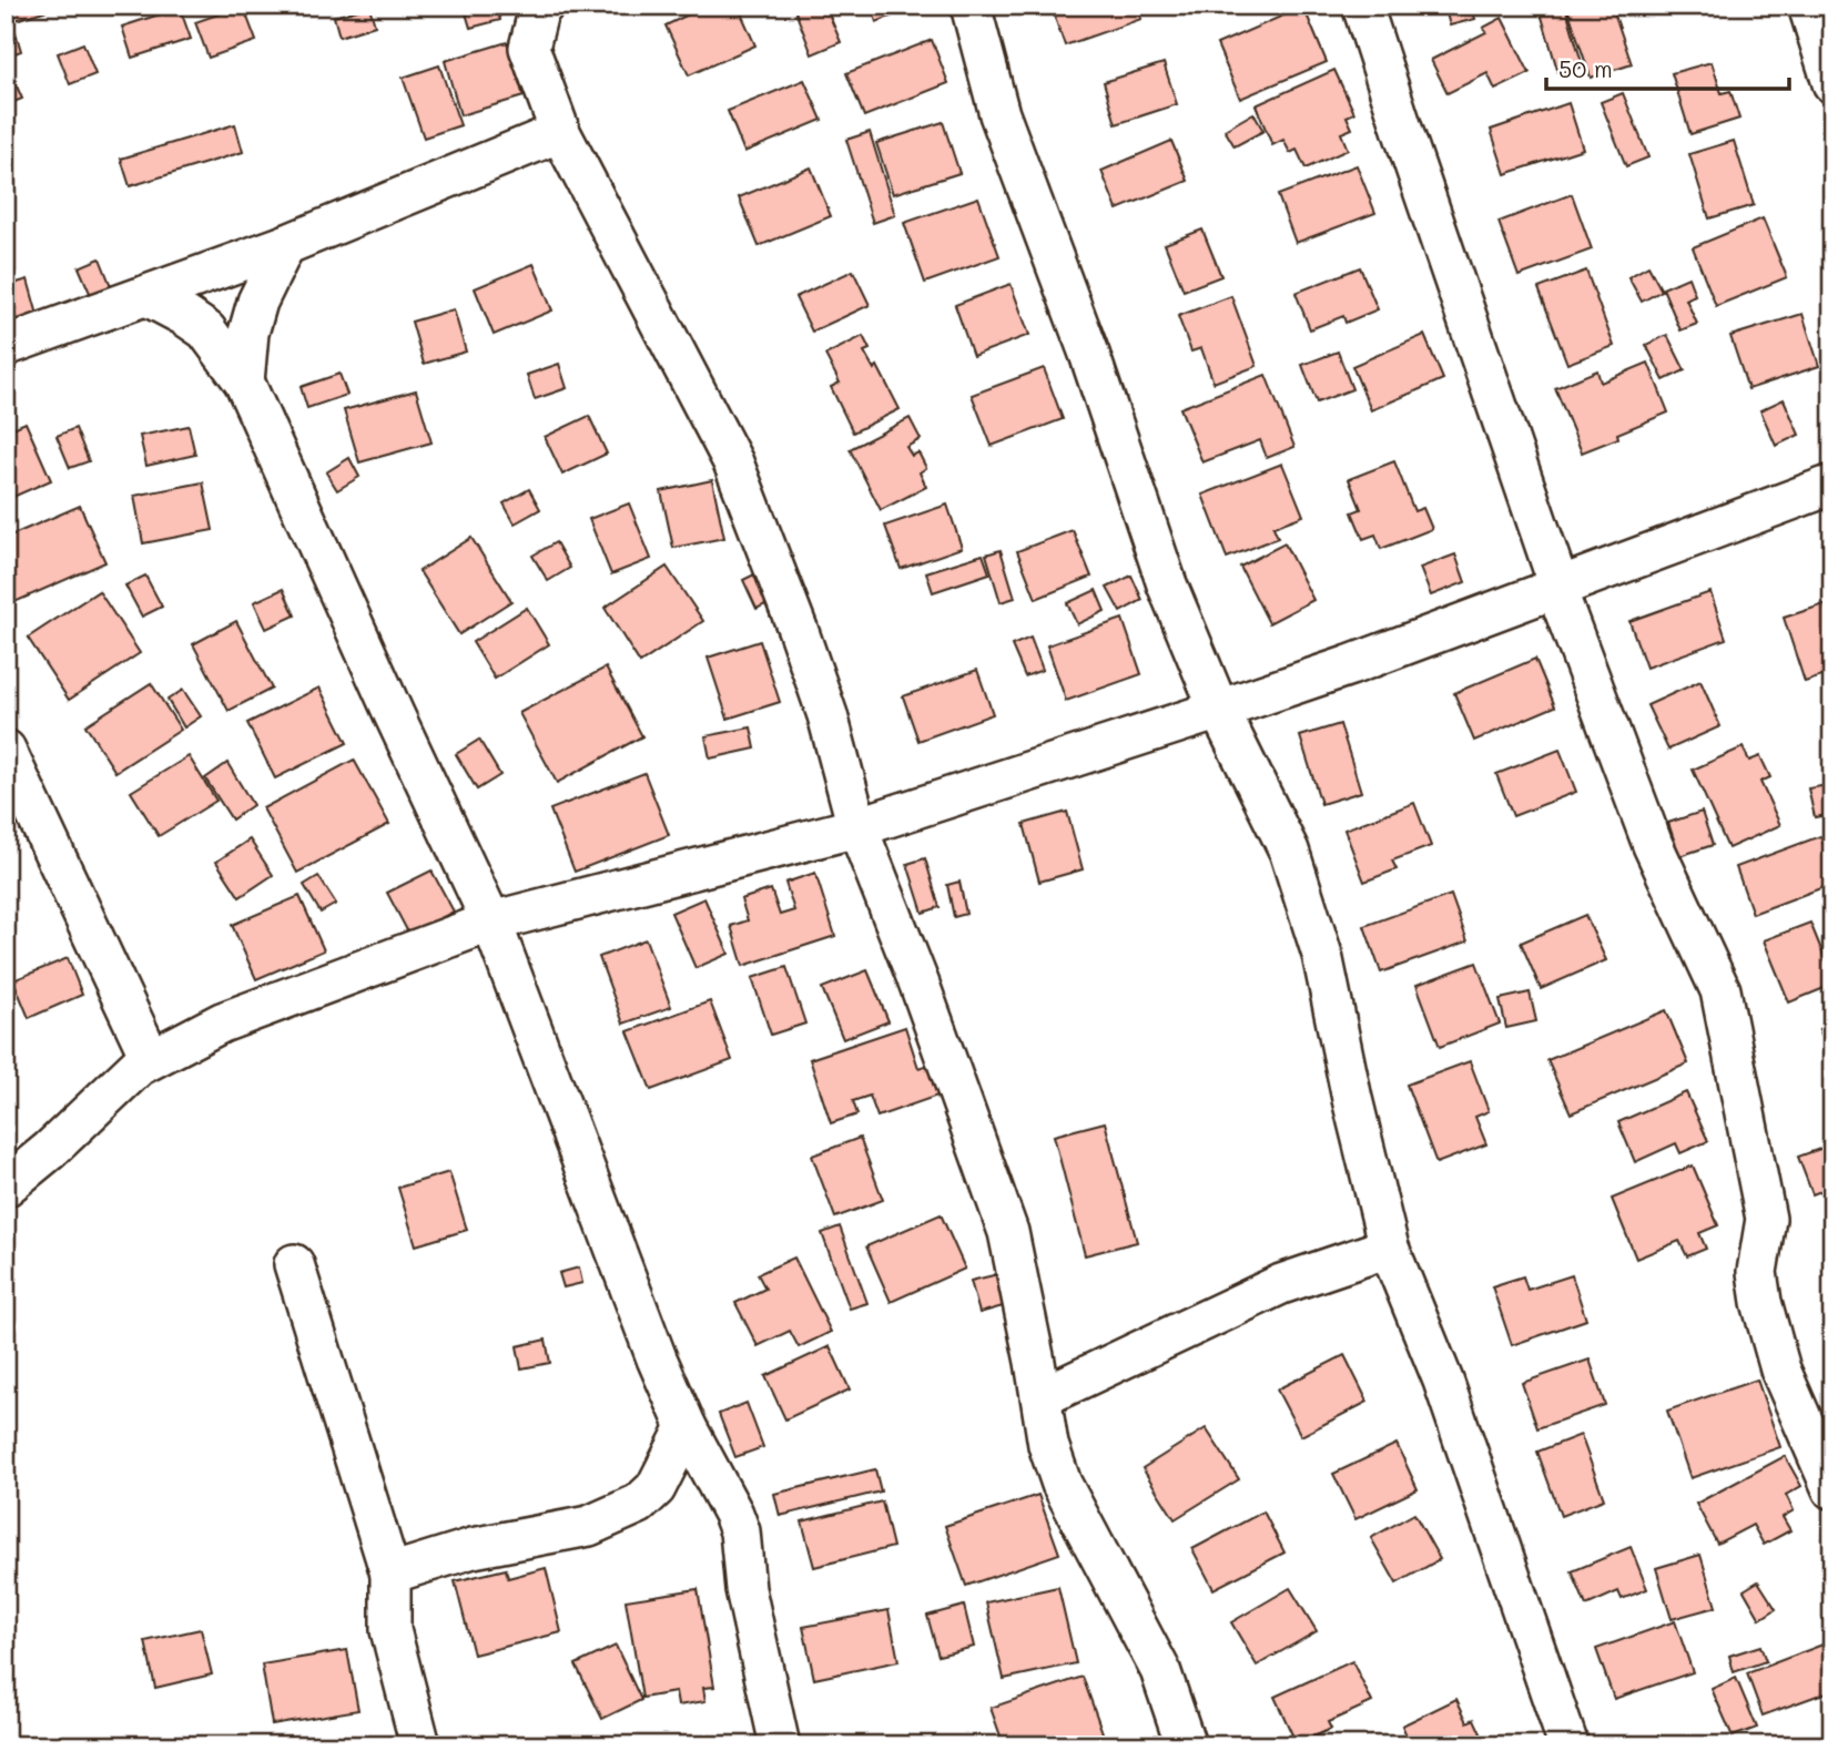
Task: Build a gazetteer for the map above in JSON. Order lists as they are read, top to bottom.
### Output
{
  "scale_bar": "50 m"
}
